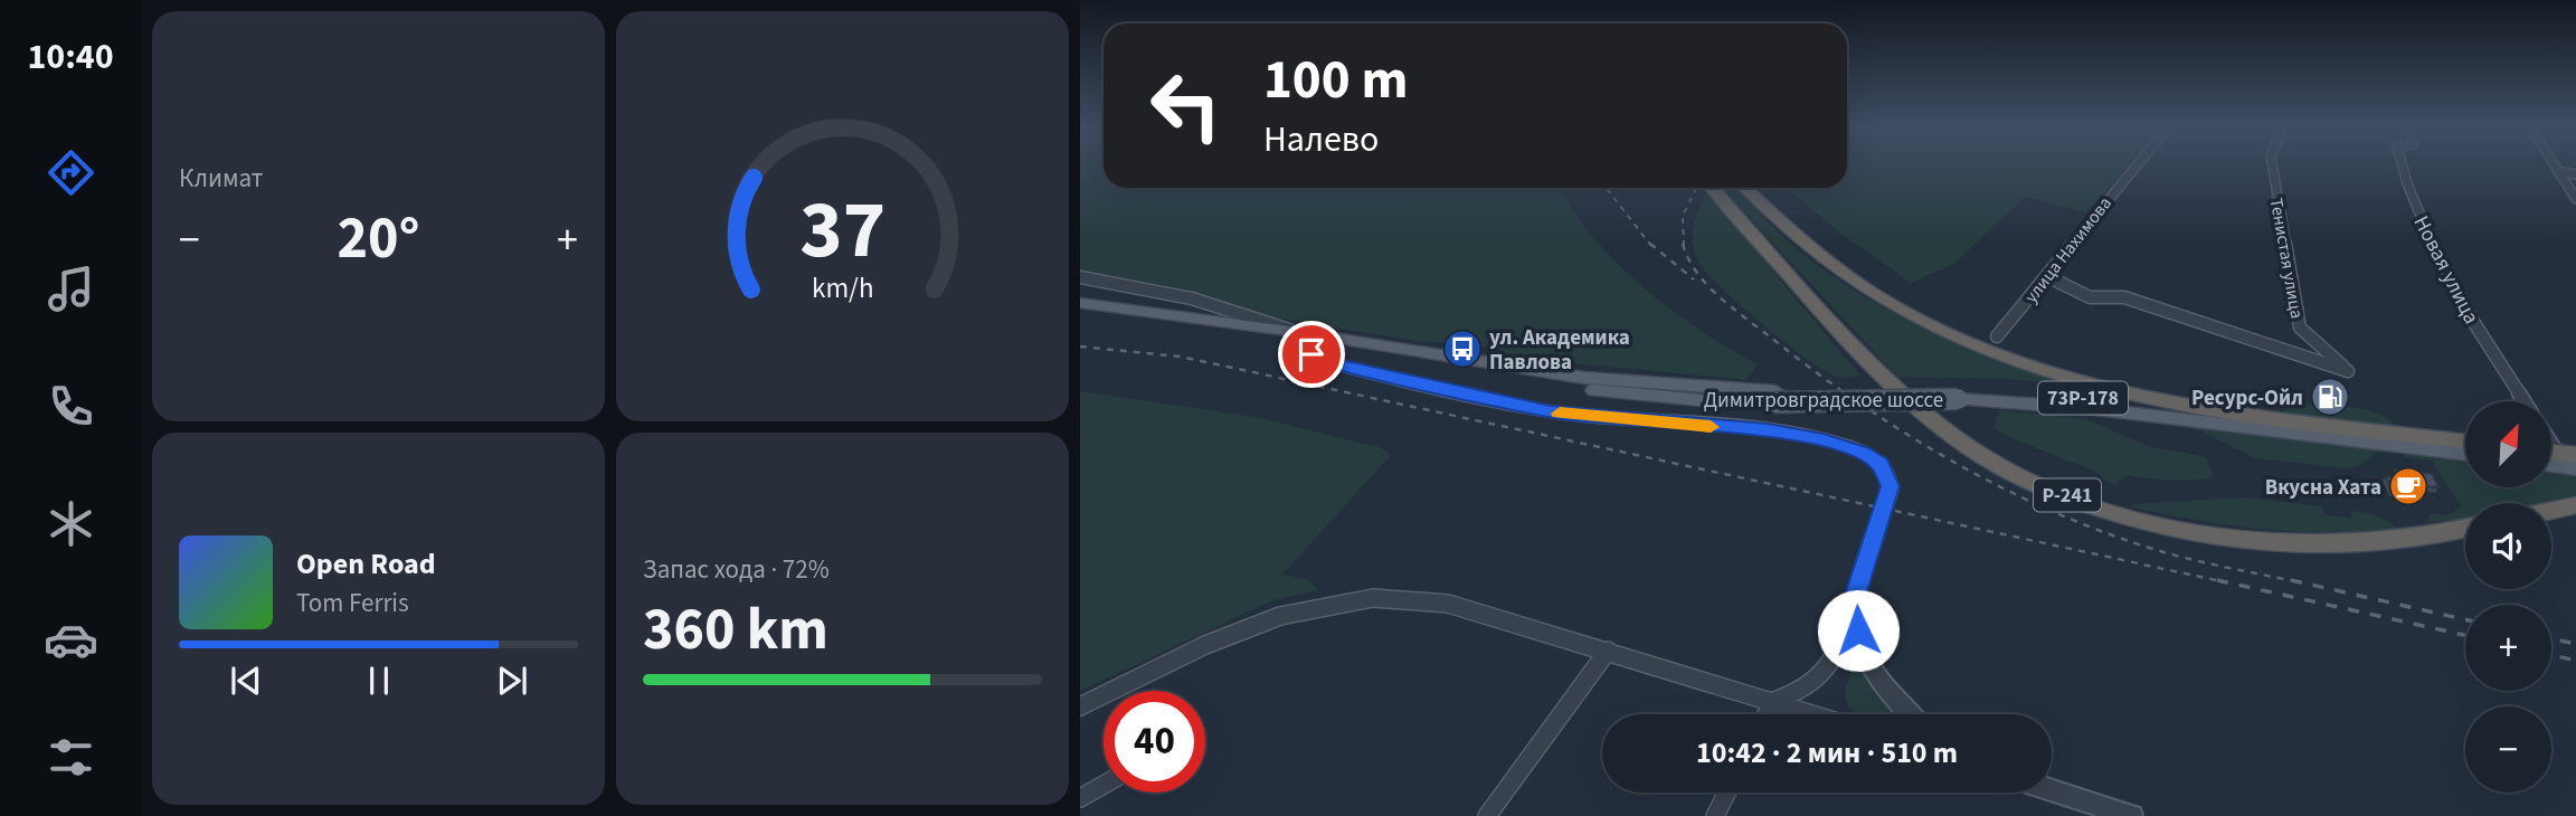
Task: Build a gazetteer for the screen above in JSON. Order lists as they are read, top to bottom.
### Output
{
  "streets": {
    "highway": ["Димитровградское шоссе", "Р-241"],
    "main road": ["73Р-178"],
    "street": ["улица Нахимова", "Тенистая улица", "Новая улица"]
  },
  "crossings": [
    ["улица Нахимова", "Тенистая улица"]
  ],
  "places": {
    "bus stop": ["ул. Академика Павлова"],
    "fuel station": ["Ресурс-Ойл"],
    "cafe": ["Вкусна Хата"]
  },
  "north": "top right",
  "page": {
    "tabs": "10:40",
    "tile": [
      "Климат",
      ["Запас хода · 72%", "360 km"]
    ],
    "turn": ["100 m", "Налево"],
    "heat": ["−", "20°", "+"],
    "map_buttons": ["+", "−"],
    "song": ["Open Road", "Tom Ferris"],
    "limit": "40",
    "trip": "10:42 · 2 мин · 510 m",
    "gauge": ["37", "km/h"]
  }
}
